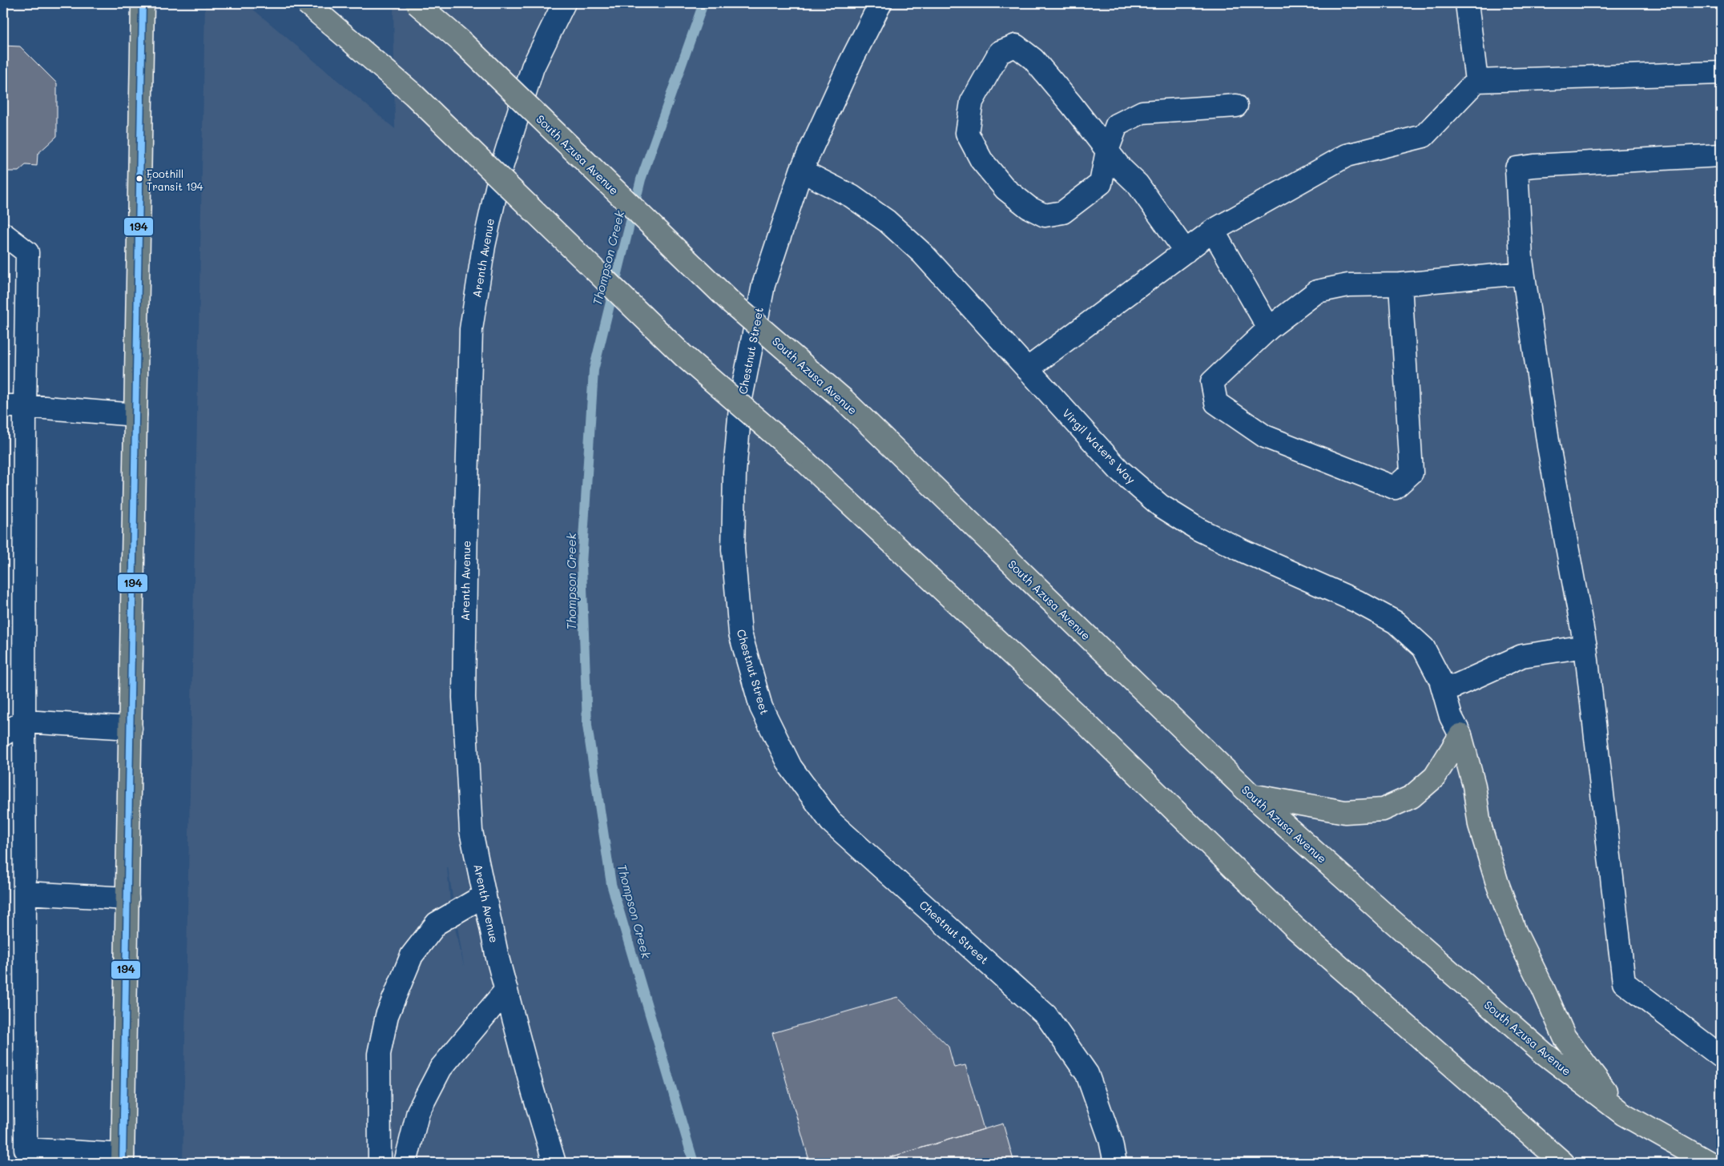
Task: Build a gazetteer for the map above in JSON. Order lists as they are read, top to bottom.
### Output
{
  "streets": {
    "main road": ["South Azusa Avenue"],
    "street": ["Arenth Avenue", "Chestnut Street", "Virgil Waters Way"]
  },
  "crossings": [
    ["Chestnut Street", "Virgil Waters Way"]
  ],
  "water": ["Thompson Creek"],
  "places": ["Foothill Transit 194"],
  "lines": ["transit line 194"]
}
